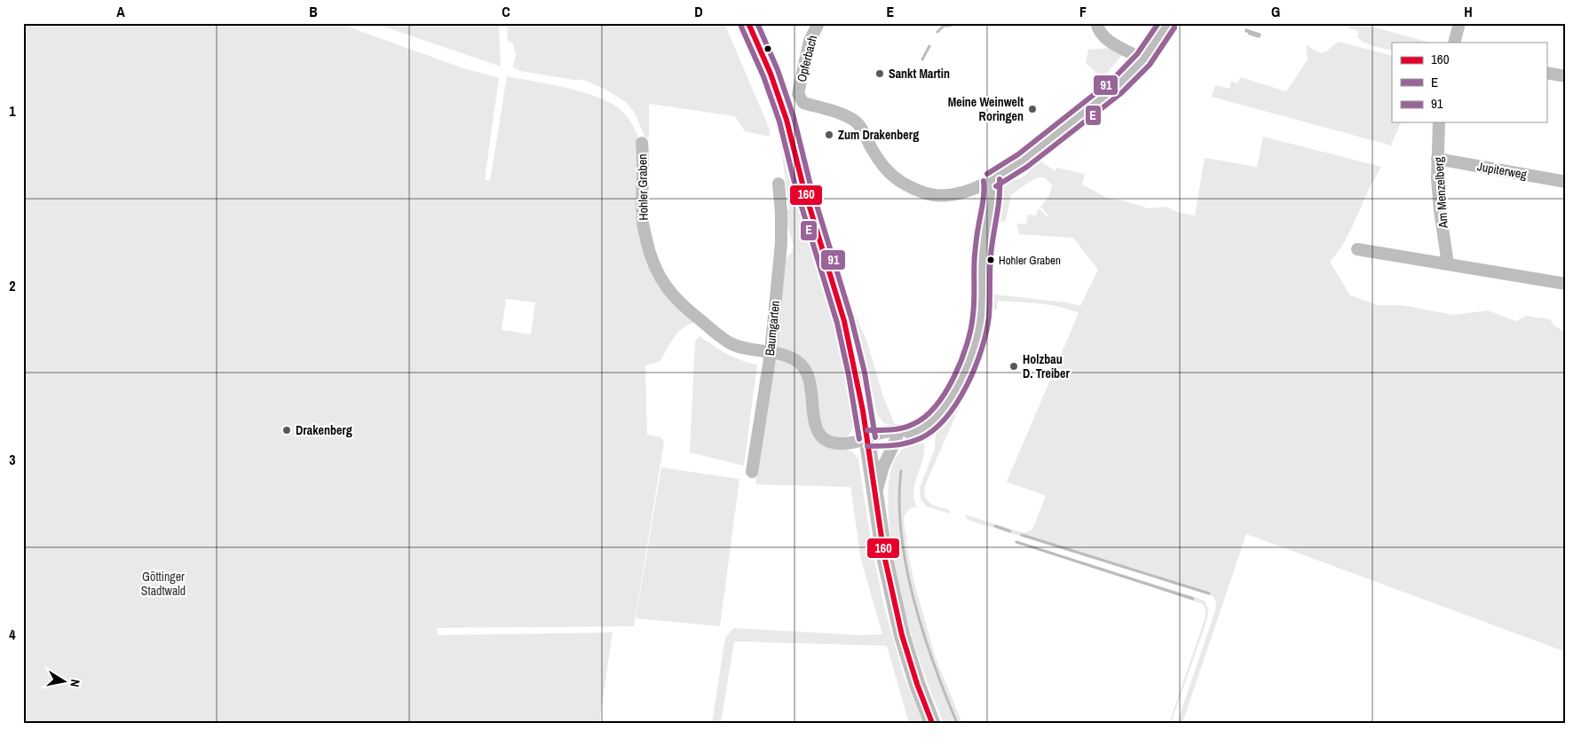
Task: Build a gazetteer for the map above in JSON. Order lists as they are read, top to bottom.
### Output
{
  "streets": {
    "street": [
      "Opferbach",
      "Jupiterweg",
      "Hohler Graben",
      "Am Menzelberg",
      "Baumgarten"
    ]
  },
  "crossings": [
    ["Opferbach", "Hohler Graben"],
    ["Jupiterweg", "Am Menzelberg"],
    ["Hohler Graben", "Baumgarten"]
  ],
  "parks": ["Göttinger Stadtwald"],
  "places": [
    "Sankt Martin",
    "Meine Weinwelt Roringen",
    "Zum Drakenberg",
    "Hohler Graben",
    "Holzbau D. Treiber",
    "Drakenberg"
  ],
  "lines": ["transit line 160", "transit line 91", "transit line E"],
  "legend": ["160", "E", "91"],
  "north": "right",
  "grid": {
    "columns": [
      "A",
      "B",
      "C",
      "D",
      "E",
      "F",
      "G",
      "H"
    ],
    "rows": [
      "1",
      "2",
      "3",
      "4"
    ]
  }
}
